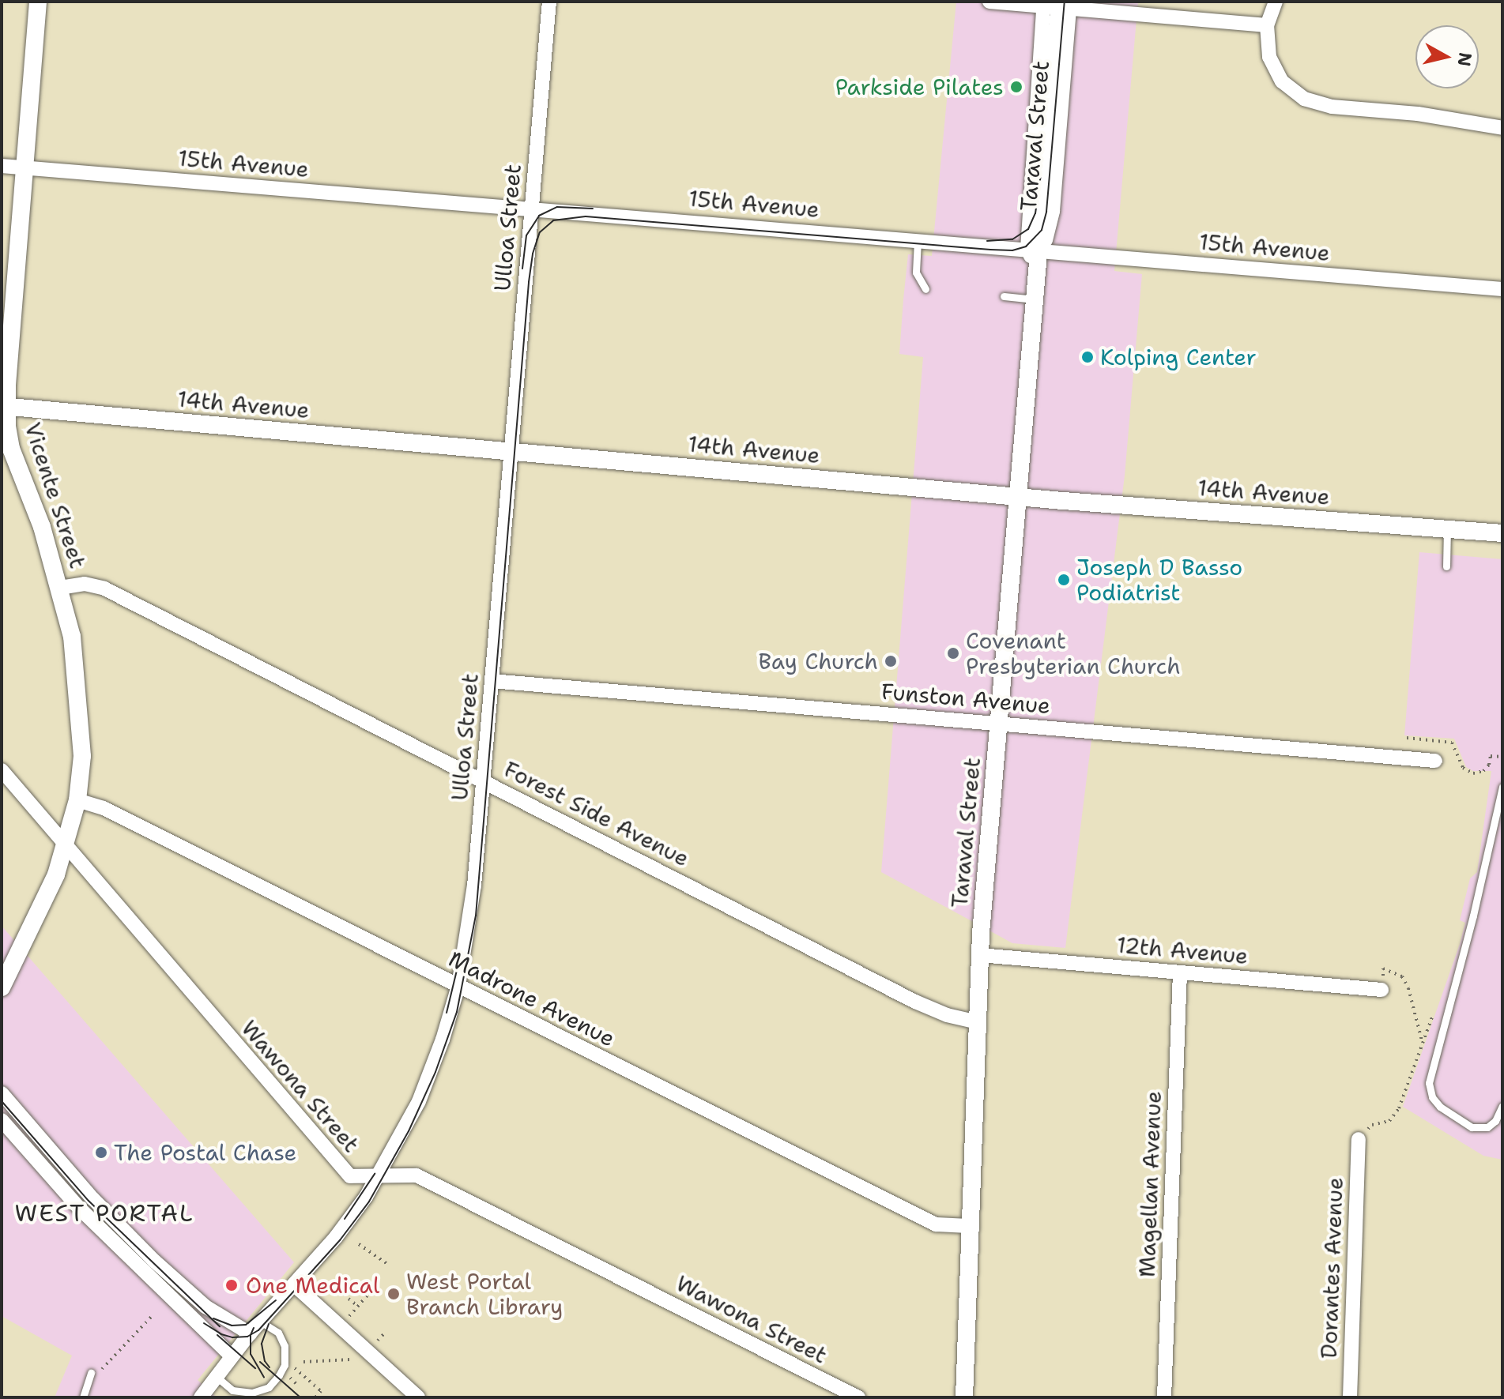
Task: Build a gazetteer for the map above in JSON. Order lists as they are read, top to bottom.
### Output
{
  "streets": {
    "street": [
      "Taraval Street",
      "15th Avenue",
      "Ulloa Street",
      "14th Avenue",
      "Vicente Street",
      "Funston Avenue",
      "Forest Side Avenue",
      "12th Avenue",
      "Madrone Avenue",
      "Wawona Street",
      "Magellan Avenue",
      "Dorantes Avenue"
    ]
  },
  "crossings": [
    ["Taraval Street", "15th Avenue"],
    ["Taraval Street", "14th Avenue"],
    ["Taraval Street", "Funston Avenue"],
    ["Taraval Street", "Forest Side Avenue"],
    ["Taraval Street", "12th Avenue"],
    ["Taraval Street", "Madrone Avenue"],
    ["15th Avenue", "Ulloa Street"],
    ["15th Avenue", "Vicente Street"],
    ["Ulloa Street", "14th Avenue"],
    ["Ulloa Street", "Funston Avenue"],
    ["Ulloa Street", "Forest Side Avenue"],
    ["Ulloa Street", "Madrone Avenue"],
    ["Ulloa Street", "Wawona Street"],
    ["14th Avenue", "Vicente Street"],
    ["Vicente Street", "Forest Side Avenue"],
    ["Vicente Street", "Madrone Avenue"],
    ["Vicente Street", "Wawona Street"],
    ["12th Avenue", "Magellan Avenue"]
  ],
  "districts": ["WEST PORTAL"],
  "places": [
    "Parkside Pilates",
    "Kolping Center",
    "Joseph D Basso Podiatrist",
    "Covenant Presbyterian Church",
    "Bay Church",
    "The Postal Chase",
    "One Medical",
    "West Portal Branch Library"
  ],
  "north": "right"
}
